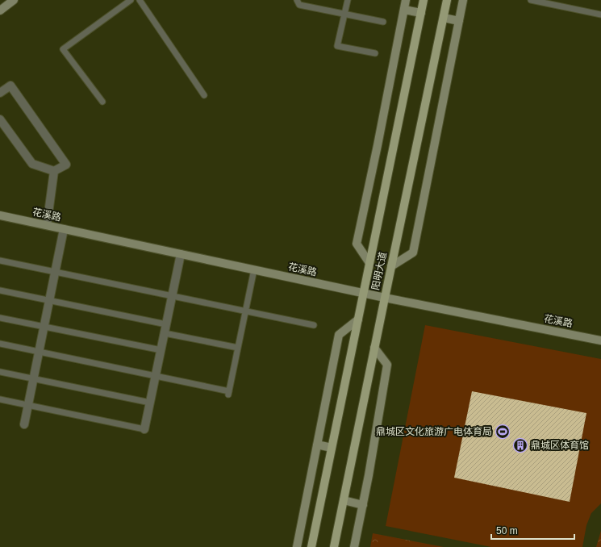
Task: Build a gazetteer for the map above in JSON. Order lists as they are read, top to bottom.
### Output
{
  "streets": {
    "main road": ["阳明大道"],
    "street": ["花溪路"]
  },
  "crossings": [
    ["花溪路", "阳明大道"]
  ],
  "places": {
    "sports": ["鼎城区文化旅游广电体育局"],
    "building": ["鼎城区体育馆"]
  },
  "scale_bar": "50 m"
}
